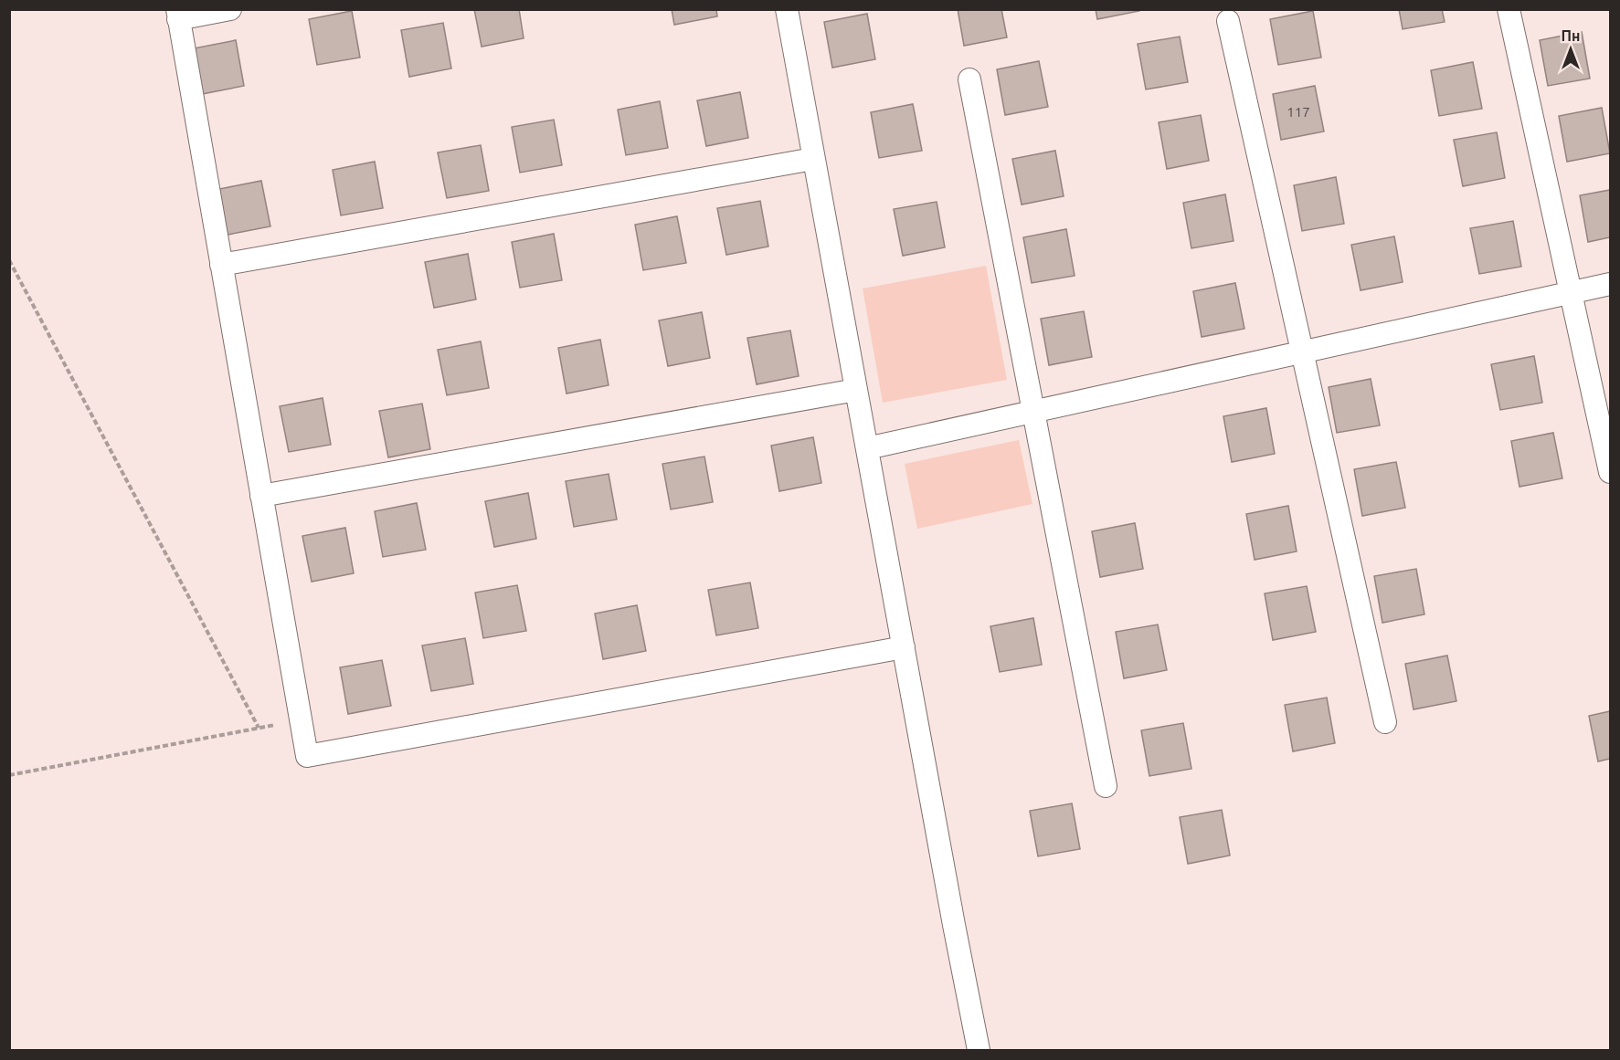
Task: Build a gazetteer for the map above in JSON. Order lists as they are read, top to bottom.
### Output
{
  "house_numbers": ["117"],
  "north": "top"
}
